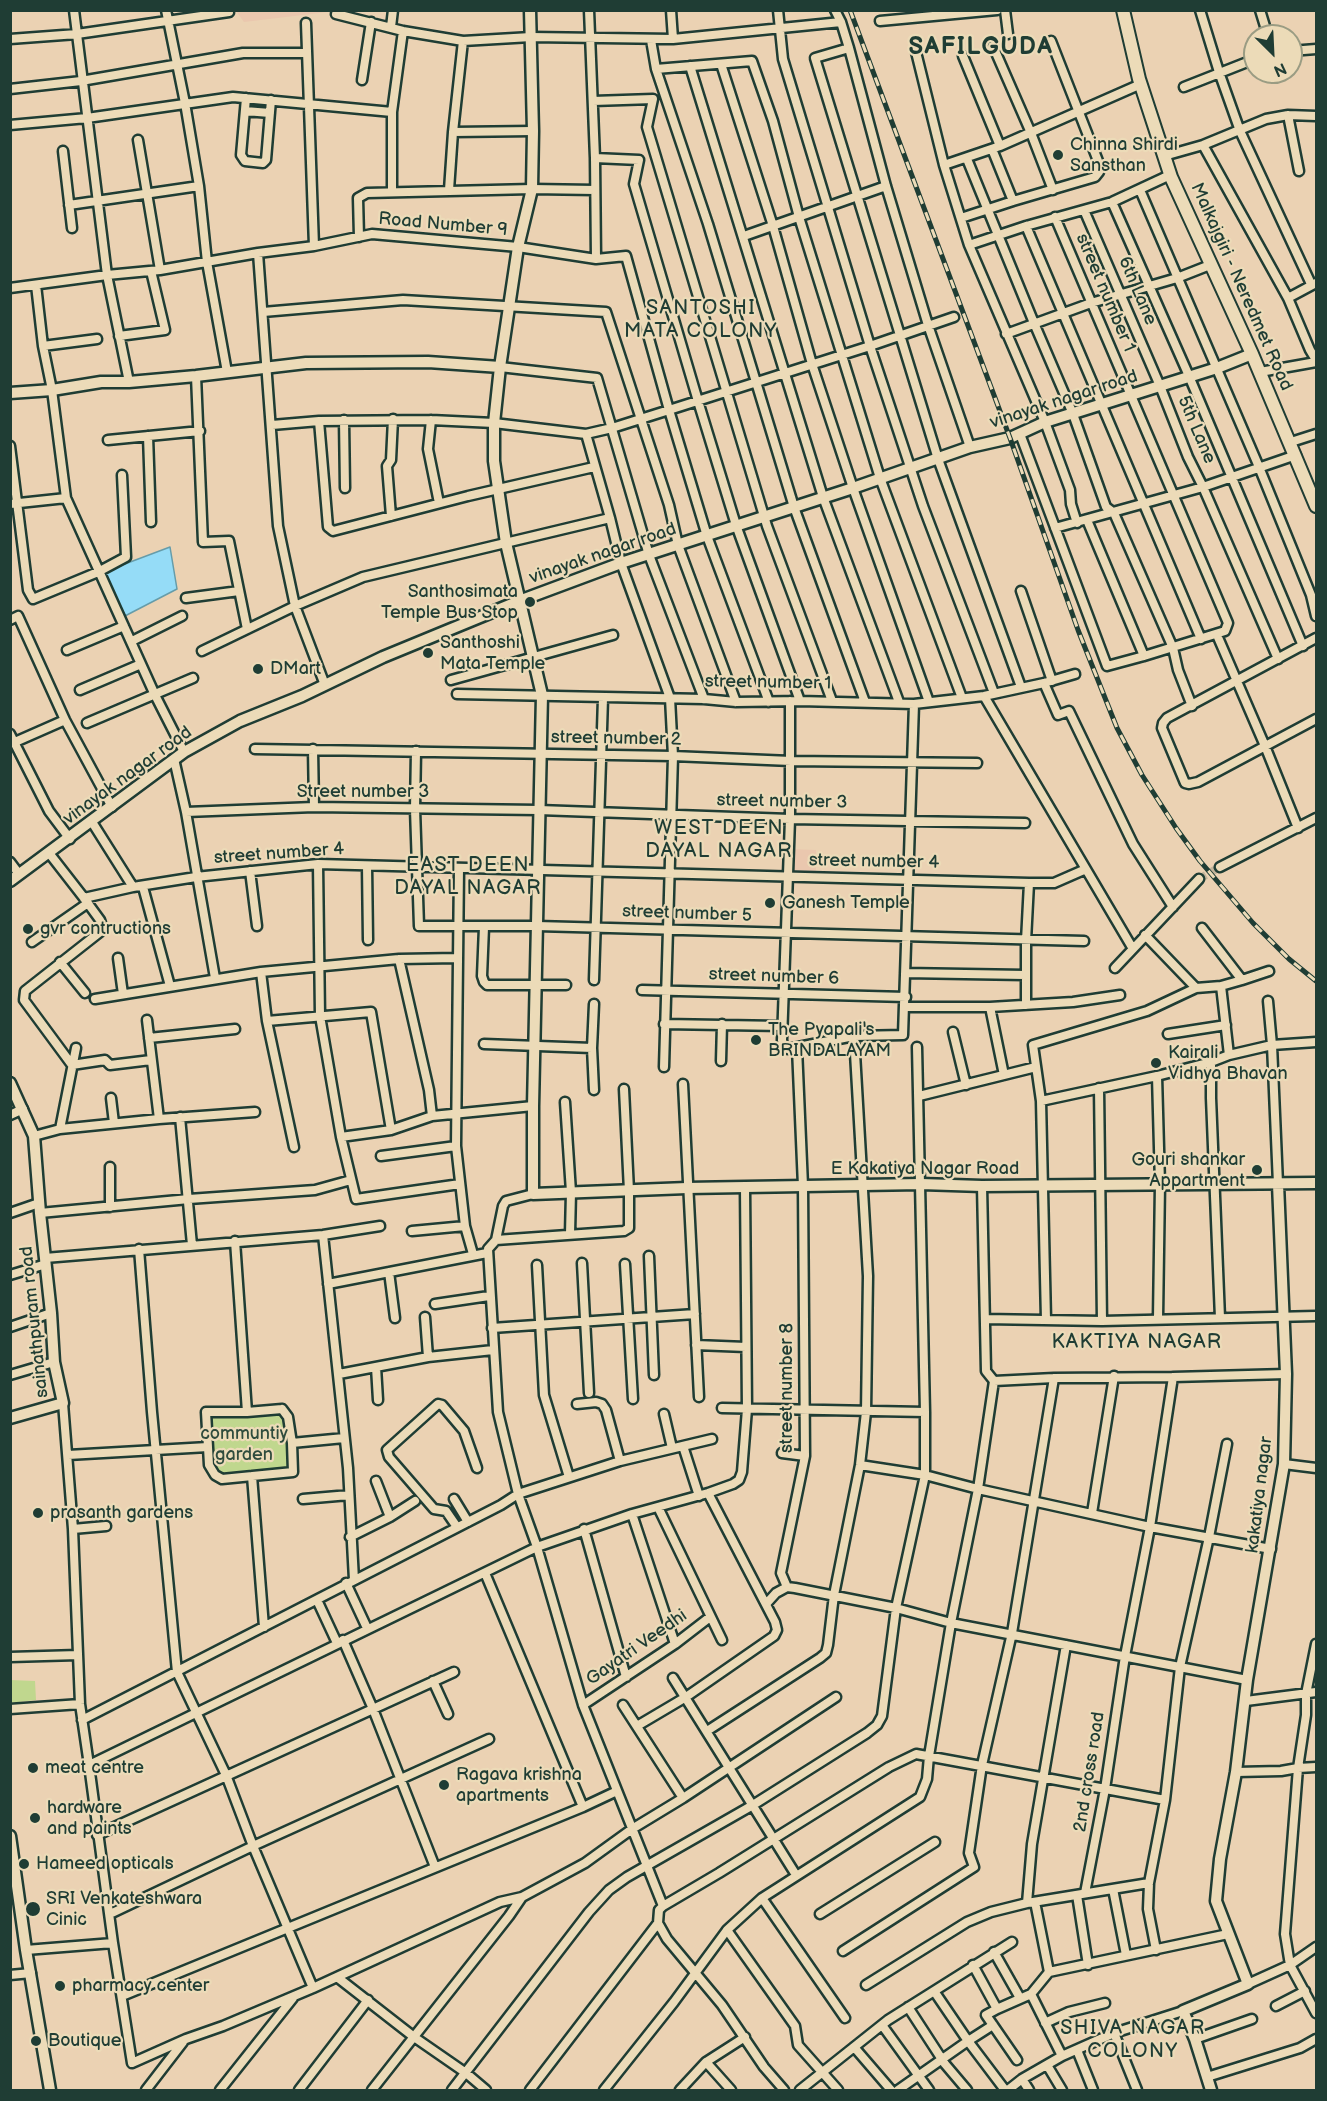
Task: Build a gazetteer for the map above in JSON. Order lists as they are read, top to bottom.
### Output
{
  "streets": {
    "main road": ["Malkajgiri - Neredmet Road"],
    "street": [
      "Road Number 9",
      "6th Lane",
      "street number 1",
      "vinayak nagar road",
      "5th Lane",
      "street number 2",
      "Street number 3",
      "street number 3",
      "street number 4",
      "street number 5",
      "street number 6",
      "E Kakatiya Nagar Road",
      "sainathpuram road",
      "street number 8",
      "kakatiya nagar",
      "Gayatri Veedhi",
      "2nd cross road"
    ]
  },
  "crossings": [
    ["Malkajgiri - Neredmet Road", "vinayak nagar road"],
    ["6th Lane", "vinayak nagar road"],
    ["6th Lane", "5th Lane"],
    ["street number 1", "vinayak nagar road"],
    ["vinayak nagar road", "5th Lane"],
    ["Street number 3", "street number 3"],
    ["street number 4", "street number 5"],
    ["E Kakatiya Nagar Road", "street number 8"],
    ["E Kakatiya Nagar Road", "kakatiya nagar"]
  ],
  "districts": [
    "SAFILGUDA",
    "SANTOSHI MATA COLONY",
    "WEST DEEN DAYAL NAGAR",
    "EAST DEEN DAYAL NAGAR",
    "KAKTIYA NAGAR",
    "SHIVA NAGAR COLONY"
  ],
  "parks": ["communtiy garden"],
  "places": [
    "Chinna Shirdi Sansthan",
    "Santhosimata Temple Bus Stop",
    "Santhoshi Mata Temple",
    "DMart",
    "Ganesh Temple",
    "gvr contructions",
    "The Pyapali's BRINDALAYAM",
    "Kairali Vidhya Bhavan",
    "Gouri shankar Appartment",
    "prasanth gardens",
    "meat centre",
    "Ragava krishna apartments",
    "hardware and paints",
    "Hameed opticals",
    "SRI Venkateshwara Cinic",
    "pharmacy center",
    "Boutique"
  ],
  "north": "bottom right"
}
